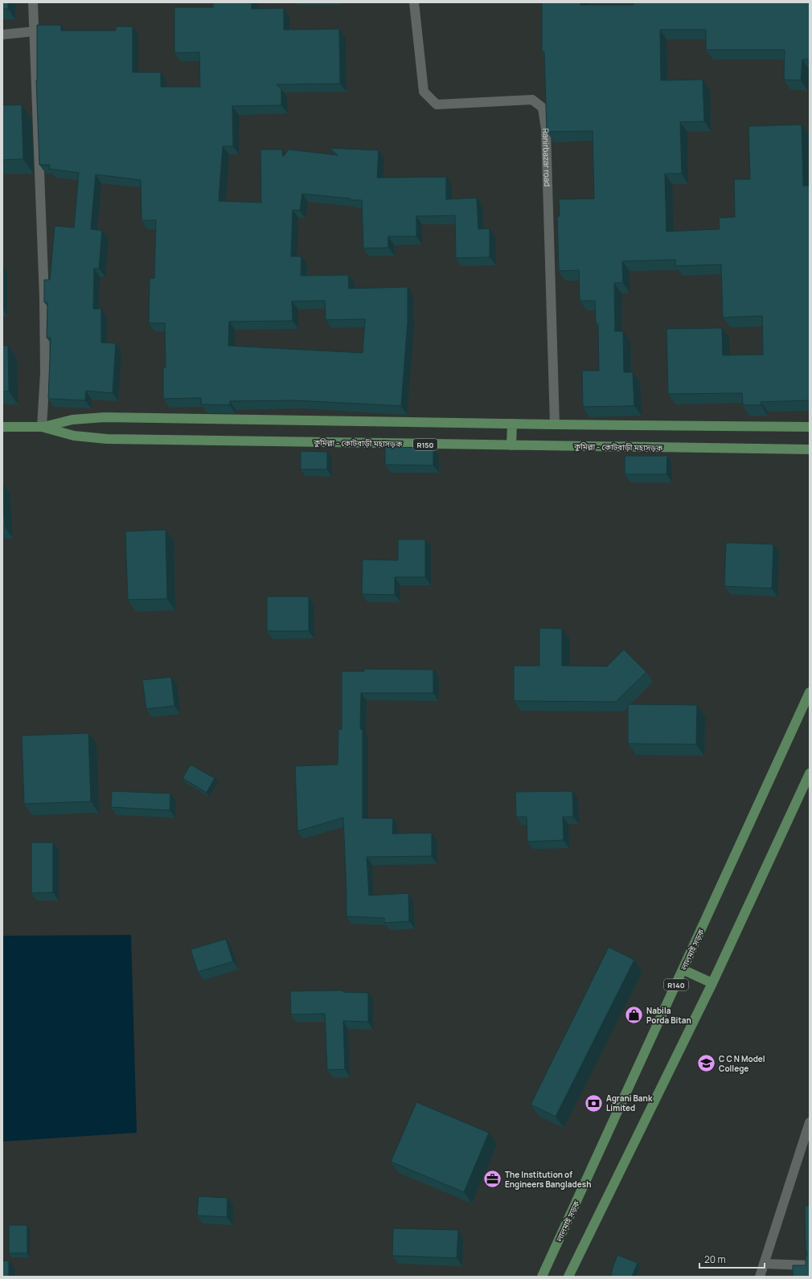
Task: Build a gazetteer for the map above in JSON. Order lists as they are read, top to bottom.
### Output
{
  "streets": {
    "main road": [
      "কুমিল্লা - কোটবাড়ী মহাসড়ক",
      "R150",
      "লালমাই সড়ক",
      "R140"
    ],
    "street": ["Ranirbazar road"]
  },
  "crossings": [
    ["Ranirbazar road", "কুমিল্লা - কোটবাড়ী মহাসড়ক"]
  ],
  "places": {
    "shop": ["Nabila Porda Bitan"],
    "school or university": ["C C N Model College"],
    "bank": ["Agrani Bank Limited"],
    "office": ["The Institution of Engineers Bangladesh"]
  },
  "scale_bar": "20 m"
}
